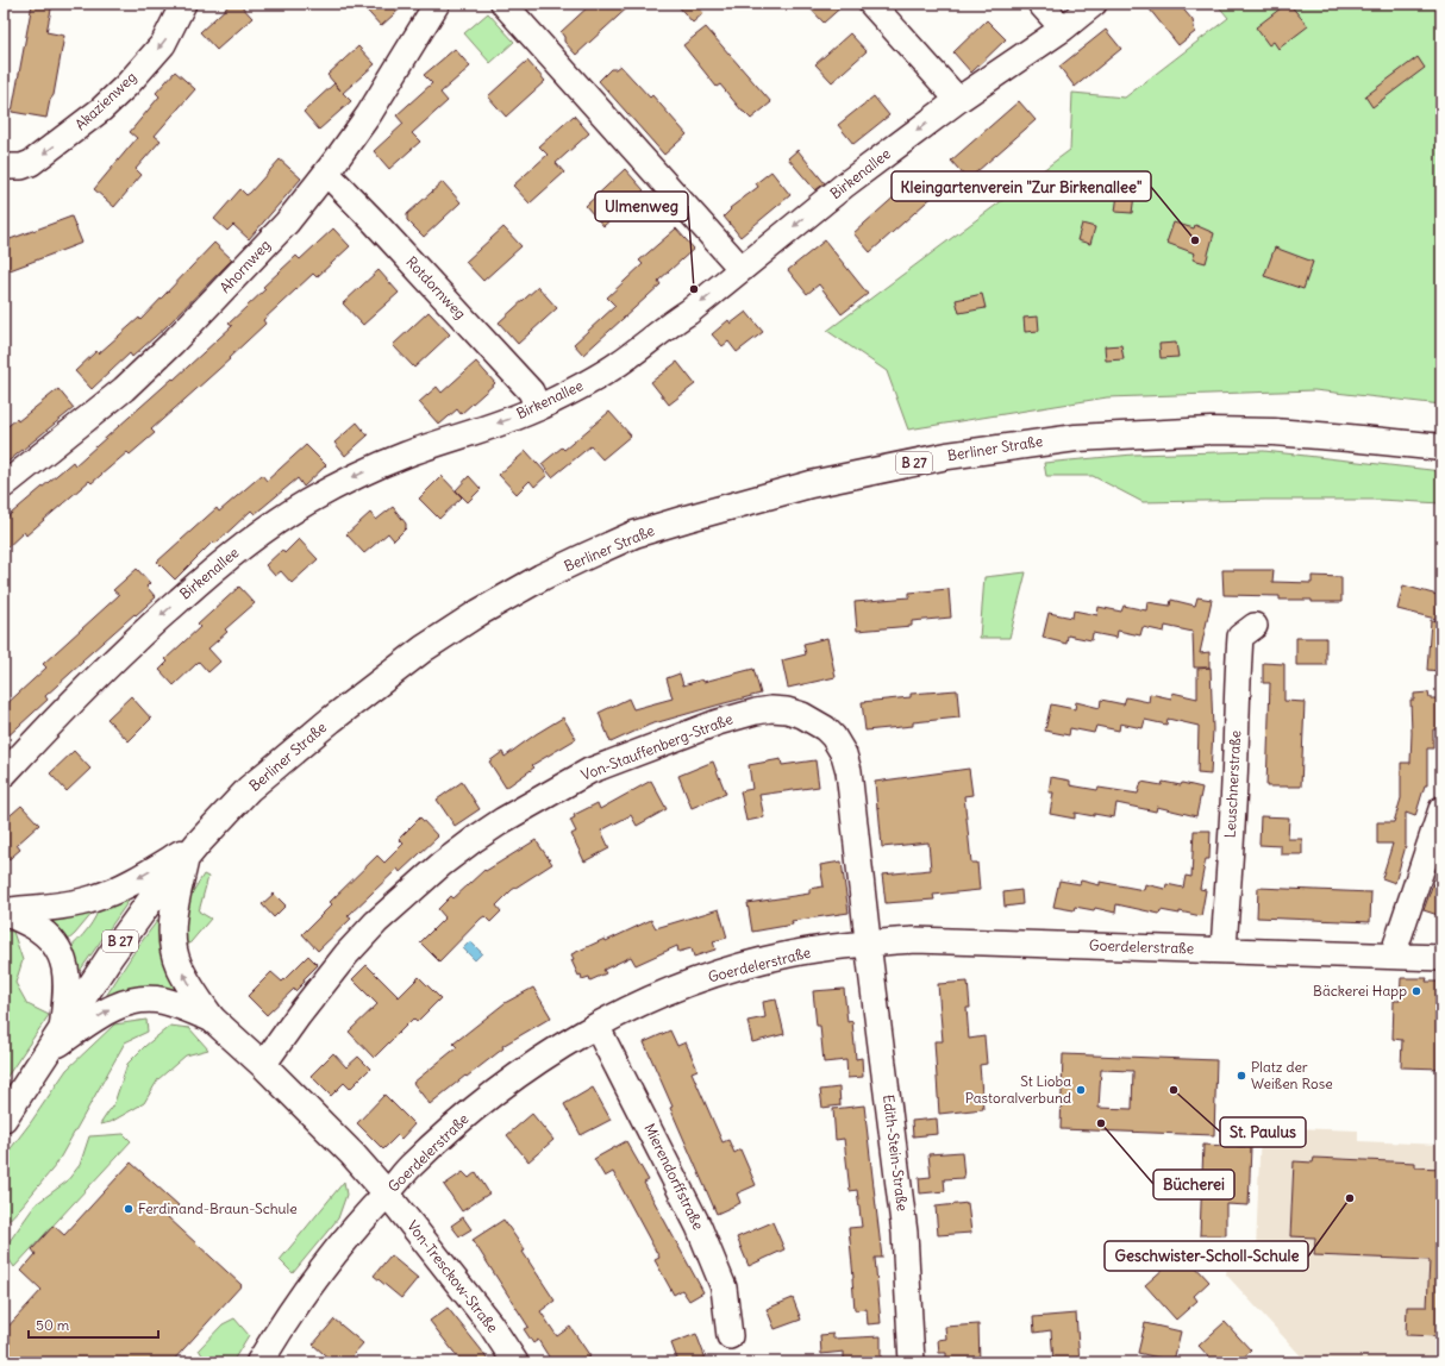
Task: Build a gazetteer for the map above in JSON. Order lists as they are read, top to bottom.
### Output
{
  "streets": {
    "main road": ["Berliner Straße", "B 27", "Goerdelerstraße"],
    "street": [
      "Akazienweg",
      "Birkenallee",
      "Ahornweg",
      "Rotdornweg",
      "Von-Stauffenberg-Straße",
      "Leuschnerstraße",
      "Edith-Stein-Straße",
      "Mierendorffstraße",
      "Von-Tresckow-Straße"
    ]
  },
  "crossings": [
    ["Birkenallee", "Rotdornweg"],
    ["Ahornweg", "Rotdornweg"],
    ["Von-Stauffenberg-Straße", "Goerdelerstraße"],
    ["Von-Stauffenberg-Straße", "Edith-Stein-Straße"],
    ["Leuschnerstraße", "Goerdelerstraße"],
    ["Goerdelerstraße", "Edith-Stein-Straße"],
    ["Goerdelerstraße", "Mierendorffstraße"],
    ["Goerdelerstraße", "Von-Tresckow-Straße"]
  ],
  "one_way": ["Akazienweg", "Birkenallee"],
  "places": [
    "Kleingartenverein \"Zur Birkenallee\"",
    "Ulmenweg",
    "Bäckerei Happ",
    "Platz der Weißen Rose",
    "St Lioba Pastoralverbund",
    "St. Paulus",
    "Bücherei",
    "Geschwister-Scholl-Schule",
    "Ferdinand-Braun-Schule"
  ],
  "scale_bar": "50 m"
}
